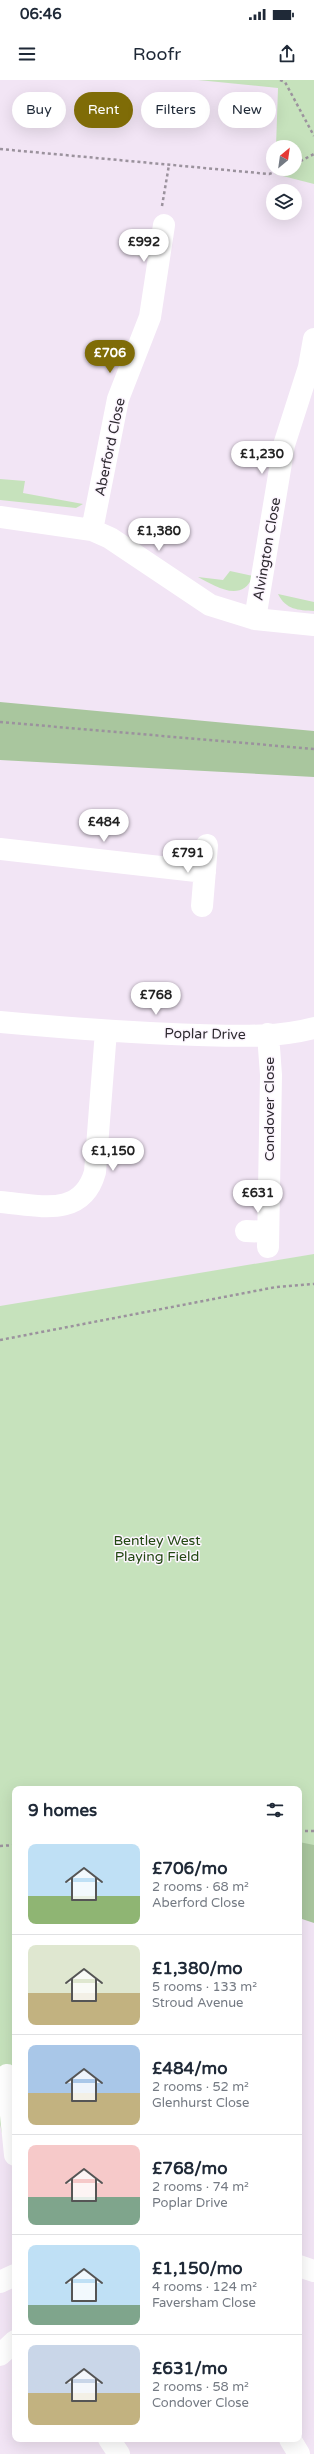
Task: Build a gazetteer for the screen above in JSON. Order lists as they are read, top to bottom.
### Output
{
  "streets": {
    "street": [
      "Aberford Close",
      "Alvington Close",
      "Poplar Drive",
      "Condover Close"
    ]
  },
  "crossings": [
    ["Poplar Drive", "Condover Close"]
  ],
  "parks": ["Bentley West Playing Field"],
  "north": "top right",
  "page": {
    "status": "06:46",
    "header": "Roofr",
    "chip": [
      "Buy",
      "Rent",
      "Filters",
      "New"
    ],
    "price": [
      "£992",
      "£706",
      "£1,230",
      "£1,380",
      "£484",
      "£791",
      "£768",
      "£1,150",
      "£631"
    ],
    "heading": "9 homes",
    "list": [
      {
        "name": "£706/mo",
        "note": "2 rooms · 68 m² · Aberford Close"
      },
      {
        "name": "£1,380/mo",
        "note": "5 rooms · 133 m² · Stroud Avenue"
      },
      {
        "name": "£484/mo",
        "note": "2 rooms · 52 m² · Glenhurst Close"
      },
      {
        "name": "£768/mo",
        "note": "2 rooms · 74 m² · Poplar Drive"
      },
      {
        "name": "£1,150/mo",
        "note": "4 rooms · 124 m² · Faversham Close"
      },
      {
        "name": "£631/mo",
        "note": "2 rooms · 58 m² · Condover Close"
      }
    ]
  }
}
